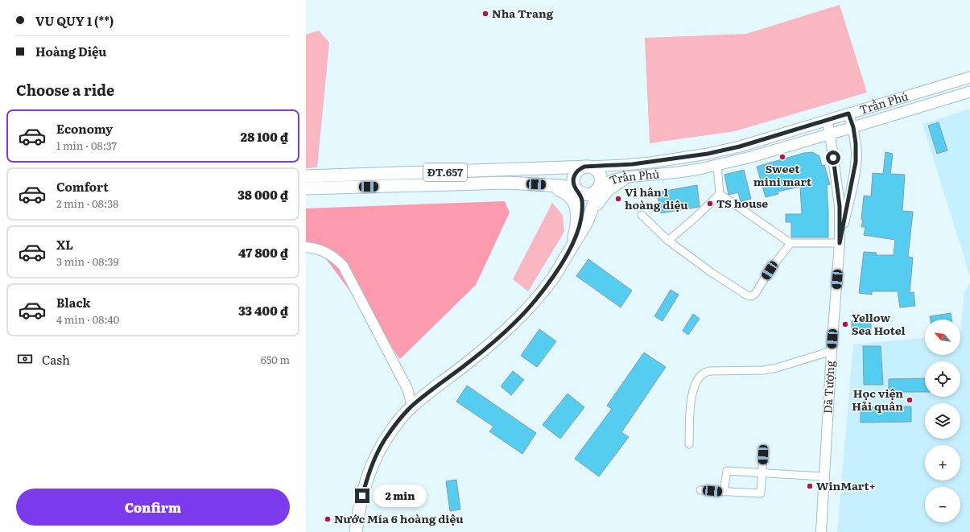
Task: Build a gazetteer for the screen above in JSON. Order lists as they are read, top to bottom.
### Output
{
  "streets": {
    "main road": ["Trần Phú", "ĐT.657"],
    "street": ["Dã Tượng"]
  },
  "crossings": [
    ["Trần Phú", "ĐT.657"],
    ["Trần Phú", "Dã Tượng"]
  ],
  "places": [
    "Nha Trang",
    "Sweet mini mart",
    "Vi hân 1 hoàng diệu",
    "TS house",
    "Yellow Sea Hotel",
    "Học viện Hải quân",
    "WinMart+",
    "Nước Mía 6 hoàng diệu"
  ],
  "north": "top left",
  "page": {
    "banner": ["VU QUY 1 (**)", "Hoàng Diệu"],
    "heading": "Choose a ride",
    "list": [
      {
        "name": "Economy",
        "note": "1 min · 08:37",
        "value": "28 100 ₫"
      },
      {
        "name": "Comfort",
        "note": "2 min · 08:38",
        "value": "38 000 ₫"
      },
      {
        "name": "XL",
        "note": "3 min · 08:39",
        "value": "47 800 ₫"
      },
      {
        "name": "Black",
        "note": "4 min · 08:40",
        "value": "33 400 ₫"
      }
    ],
    "map_buttons": ["+", "−"],
    "pay": ["Cash", "650 m"],
    "buttons": "Confirm",
    "bubble": "2 min"
  }
}
